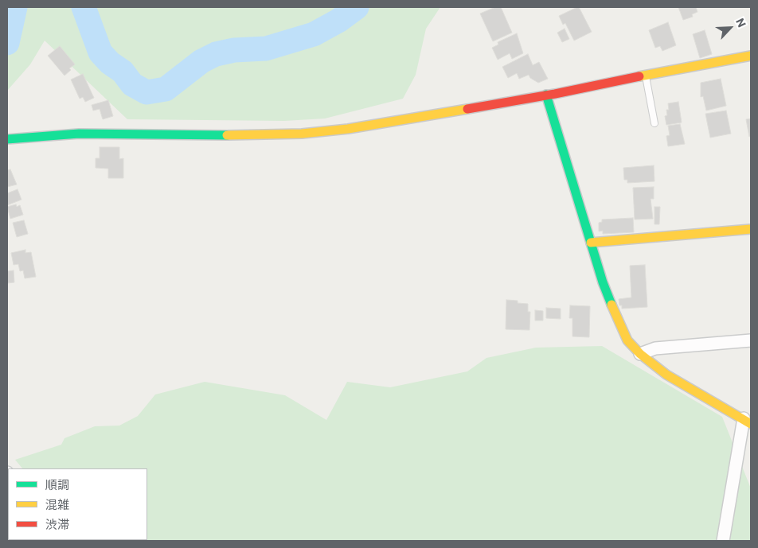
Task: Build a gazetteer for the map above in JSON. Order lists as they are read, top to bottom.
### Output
{
  "legend": ["順調", "混雑", "渋滞"],
  "north": "top right"
}
